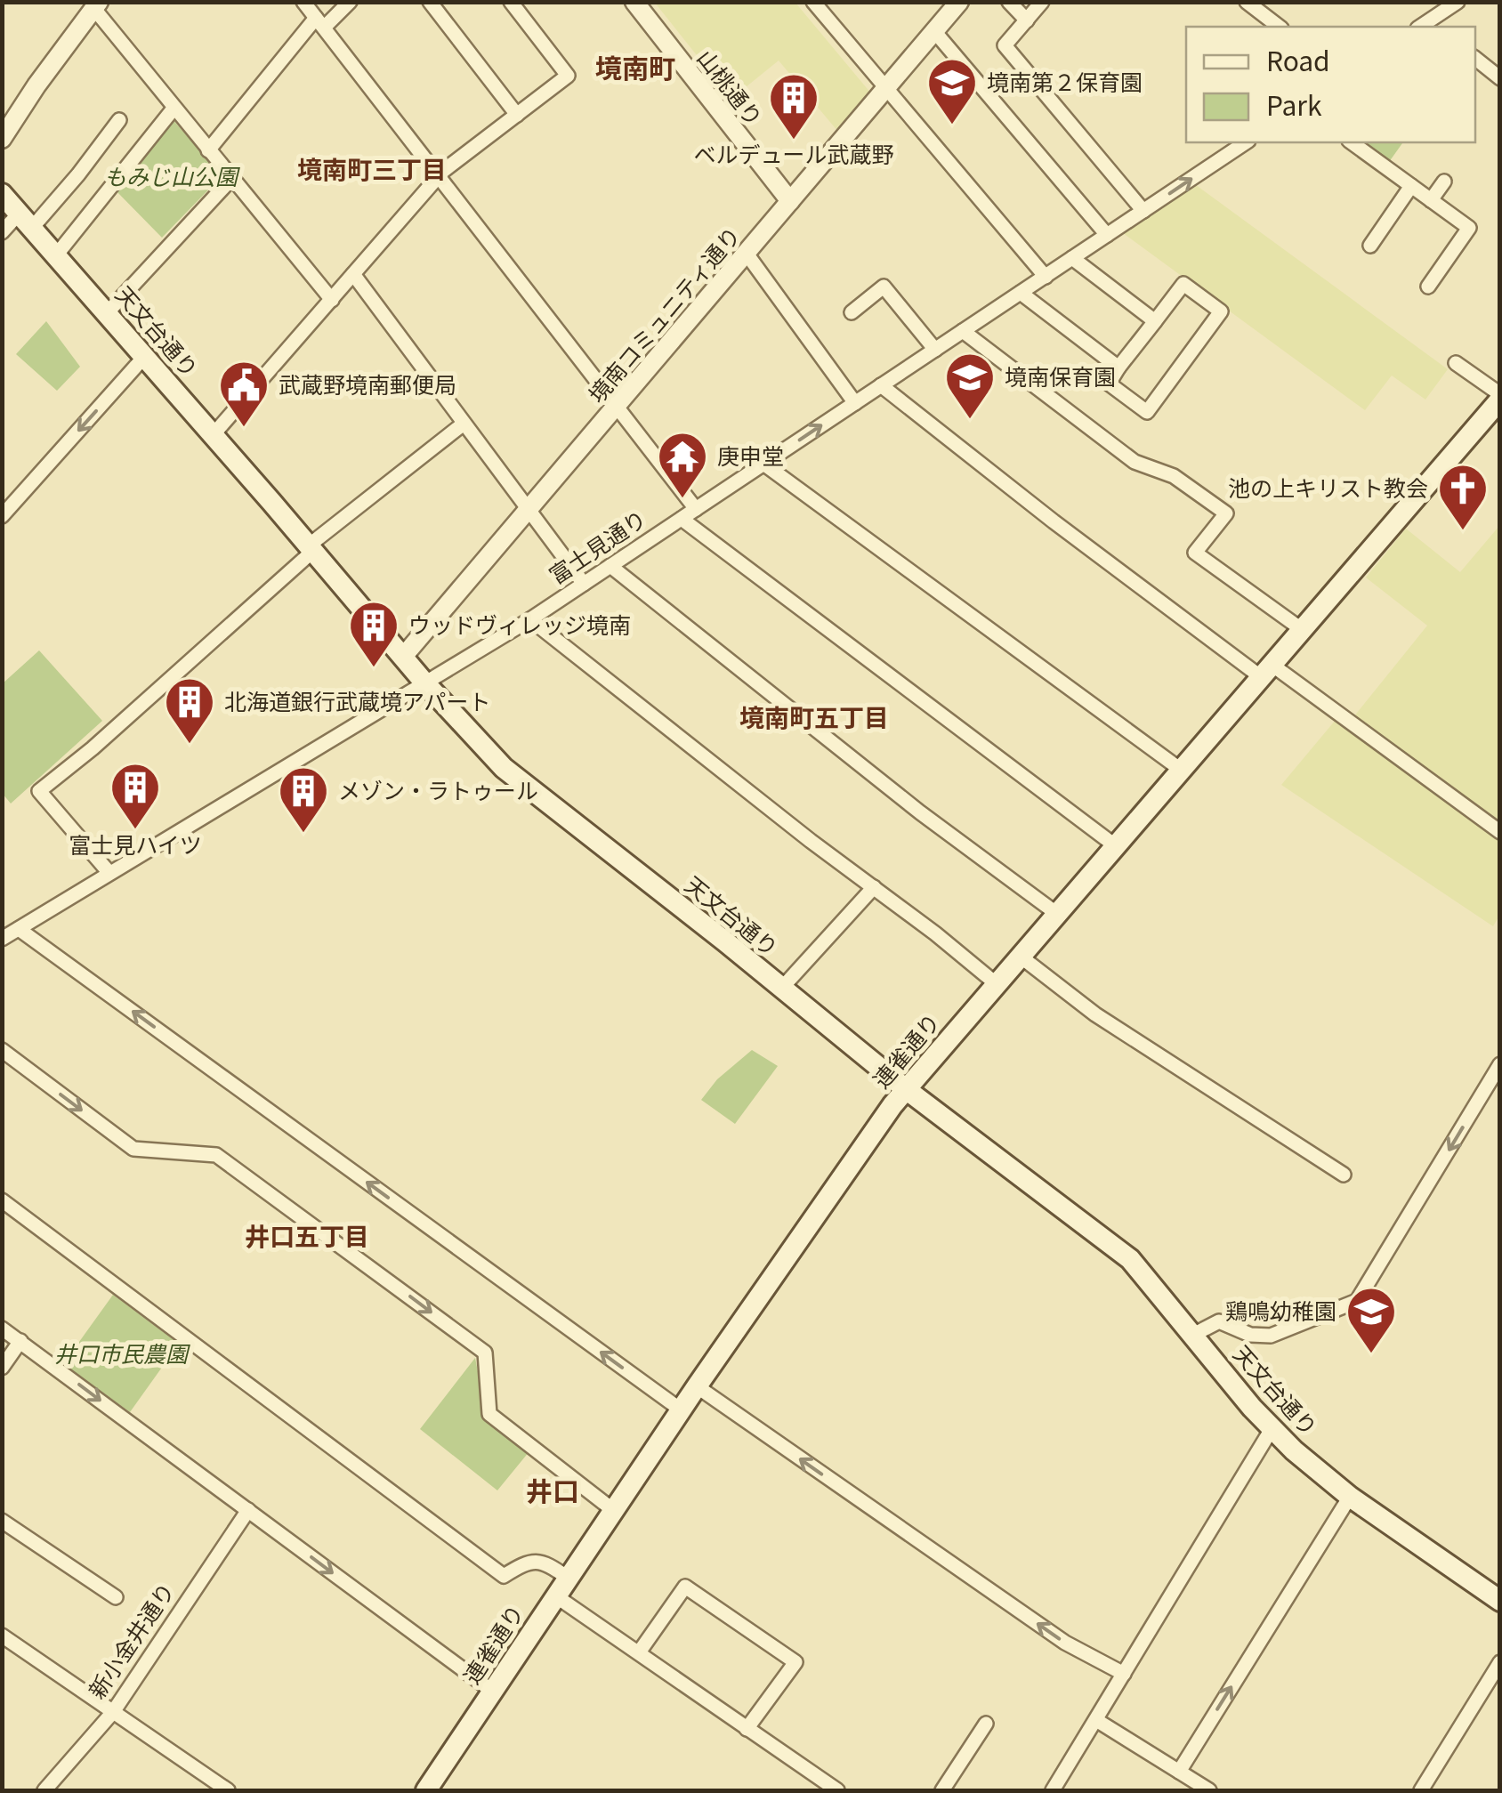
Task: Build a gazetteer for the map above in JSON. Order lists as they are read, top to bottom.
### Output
{
  "streets": {
    "main road": ["天文台通り", "連雀通り"],
    "street": [
      "山桃通り",
      "境南コミュニティ通り",
      "富士見通り",
      "新小金井通り"
    ]
  },
  "crossings": [
    ["山桃通り", "境南コミュニティ通り"],
    ["境南コミュニティ通り", "天文台通り"],
    ["天文台通り", "富士見通り"],
    ["天文台通り", "連雀通り"]
  ],
  "districts": [
    "境南町",
    "境南町三丁目",
    "境南町五丁目",
    "井口五丁目",
    "井口"
  ],
  "parks": ["もみじ山公園", "井口市民農園"],
  "places": {
    "school or university": ["境南第２保育園", "境南保育園", "鶏鳴幼稚園"],
    "building": [
      "ベルデュール武蔵野",
      "ウッドヴィレッジ境南",
      "北海道銀行武蔵境アパート",
      "富士見ハイツ",
      "メゾン・ラトゥール"
    ],
    "public building": ["武蔵野境南郵便局"],
    "temple": ["庚申堂"],
    "church": ["池の上キリスト教会"]
  },
  "legend": ["Road", "Park"]
}
